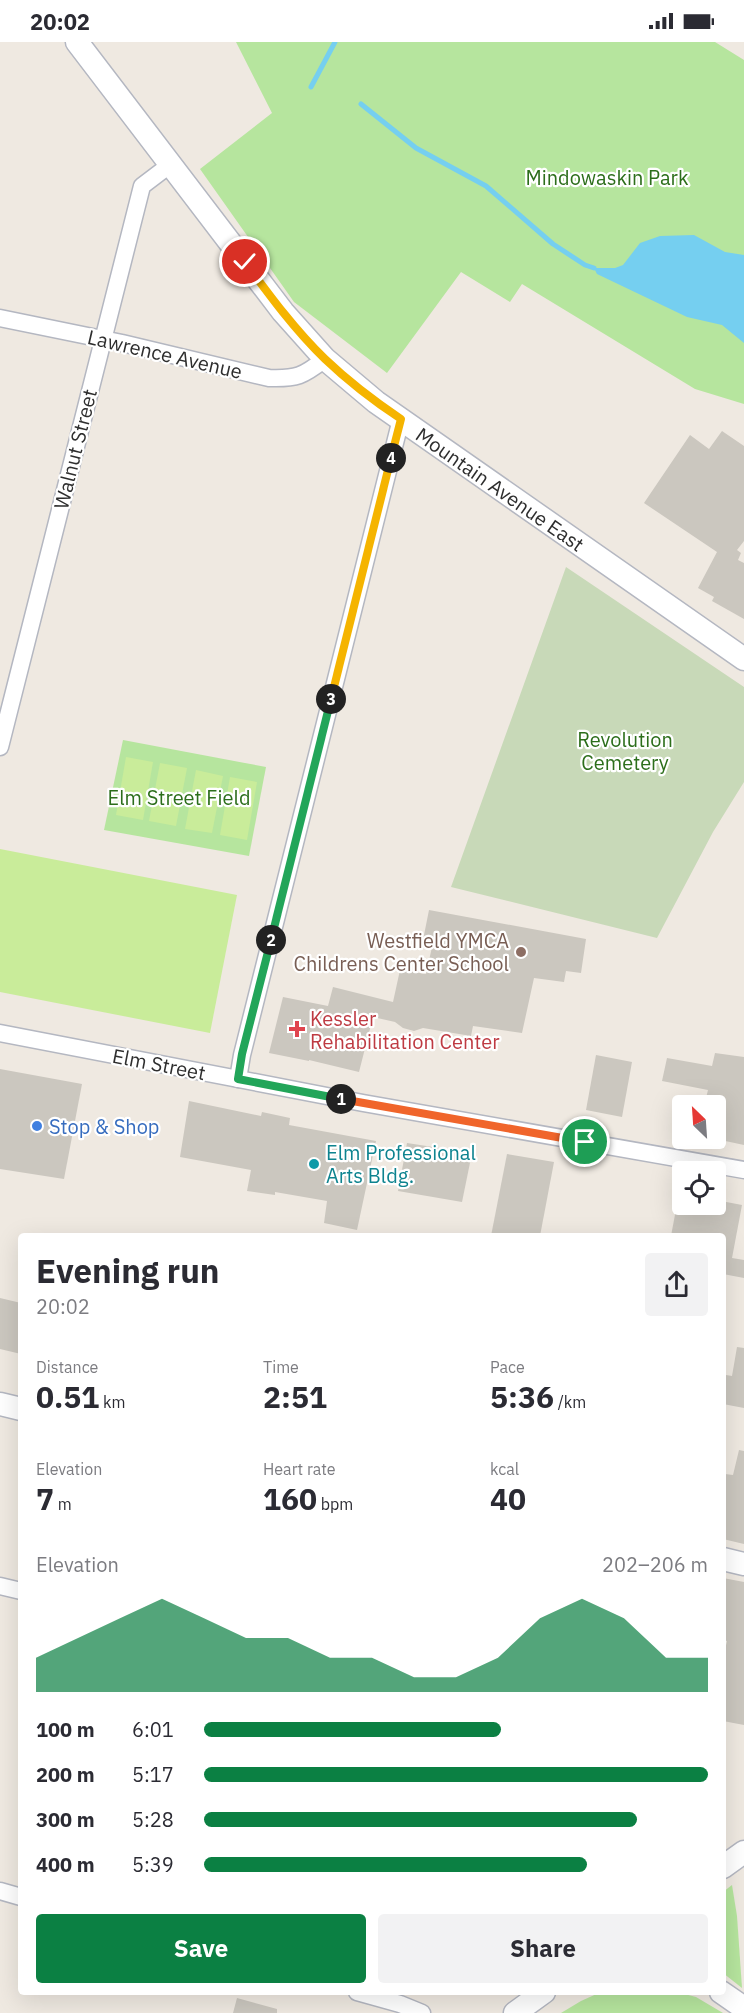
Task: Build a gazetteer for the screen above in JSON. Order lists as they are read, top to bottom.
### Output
{
  "streets": {
    "street": [
      "Lawrence Avenue",
      "Walnut Street",
      "Mountain Avenue East",
      "Elm Street"
    ]
  },
  "crossings": [
    ["Lawrence Avenue", "Walnut Street"],
    ["Lawrence Avenue", "Mountain Avenue East"],
    ["Walnut Street", "Mountain Avenue East"]
  ],
  "parks": ["Mindowaskin Park", "Revolution Cemetery", "Elm Street Field"],
  "places": {
    "other": ["Westfield YMCA Childrens Center School", "Stop & Shop", "Elm Professional Arts Bldg."],
    "health": ["Kessler Rehabilitation Center"]
  },
  "north": "top left",
  "page": {
    "status": "20:02",
    "pins": [
      "4",
      "3",
      "2",
      "1"
    ],
    "heading": ["Evening run", "20:02"],
    "stats": [
      ["Distance", "0.51 km"],
      ["Time", "2:51"],
      ["Pace", "5:36 /km"],
      ["Elevation", "7 m"],
      ["Heart rate", "160 bpm"],
      ["kcal", "40"]
    ],
    "chart": ["Elevation", "202–206 m"],
    "list": [
      {
        "name": "100 m",
        "note": "6:01"
      },
      {
        "name": "200 m",
        "note": "5:17"
      },
      {
        "name": "300 m",
        "note": "5:28"
      },
      {
        "name": "400 m",
        "note": "5:39"
      }
    ],
    "buttons": ["Save", "Share"]
  }
}
